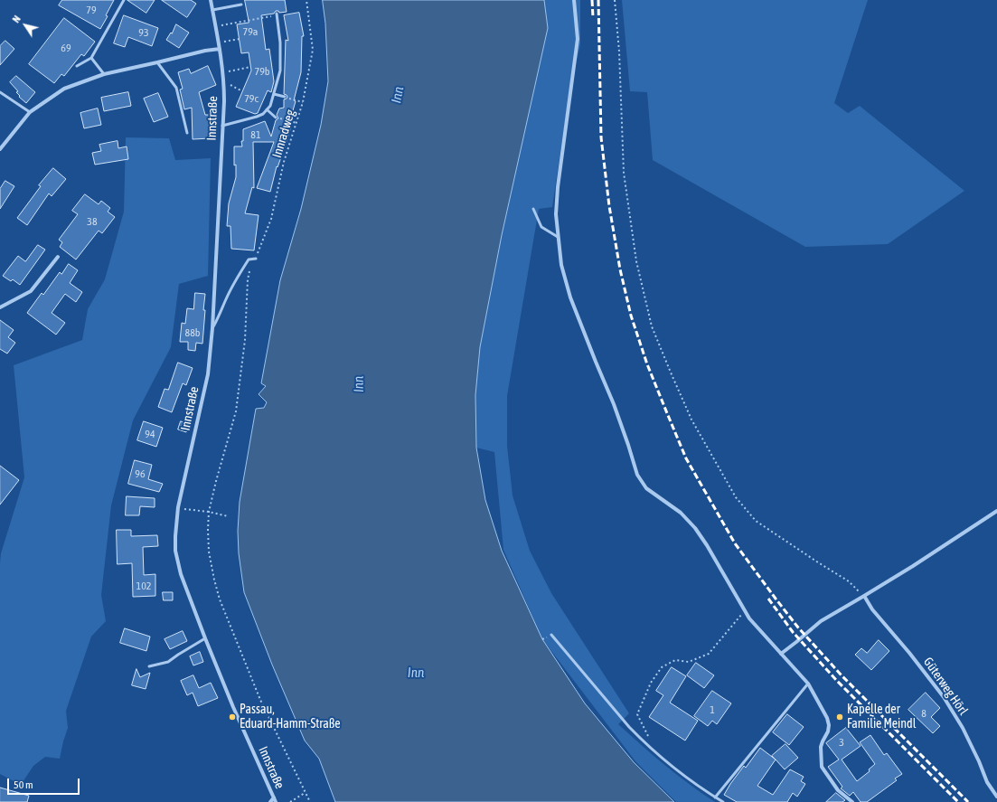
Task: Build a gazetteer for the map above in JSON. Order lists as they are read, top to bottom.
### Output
{
  "streets": {
    "street": ["Innstraße", "Güterweg Hörl"],
    "path": ["Innradweg"]
  },
  "water": ["Inn"],
  "places": ["Passau, Eduard-Hamm-Straße", "Kapelle der Familie Meindl"],
  "house_numbers": [
    "79",
    "79a",
    "93",
    "69",
    "79b",
    "79c",
    "81",
    "38",
    "88b",
    "94",
    "96",
    "102",
    "1",
    "8",
    "3"
  ],
  "scale_bar": "50 m",
  "north": "top left"
}
